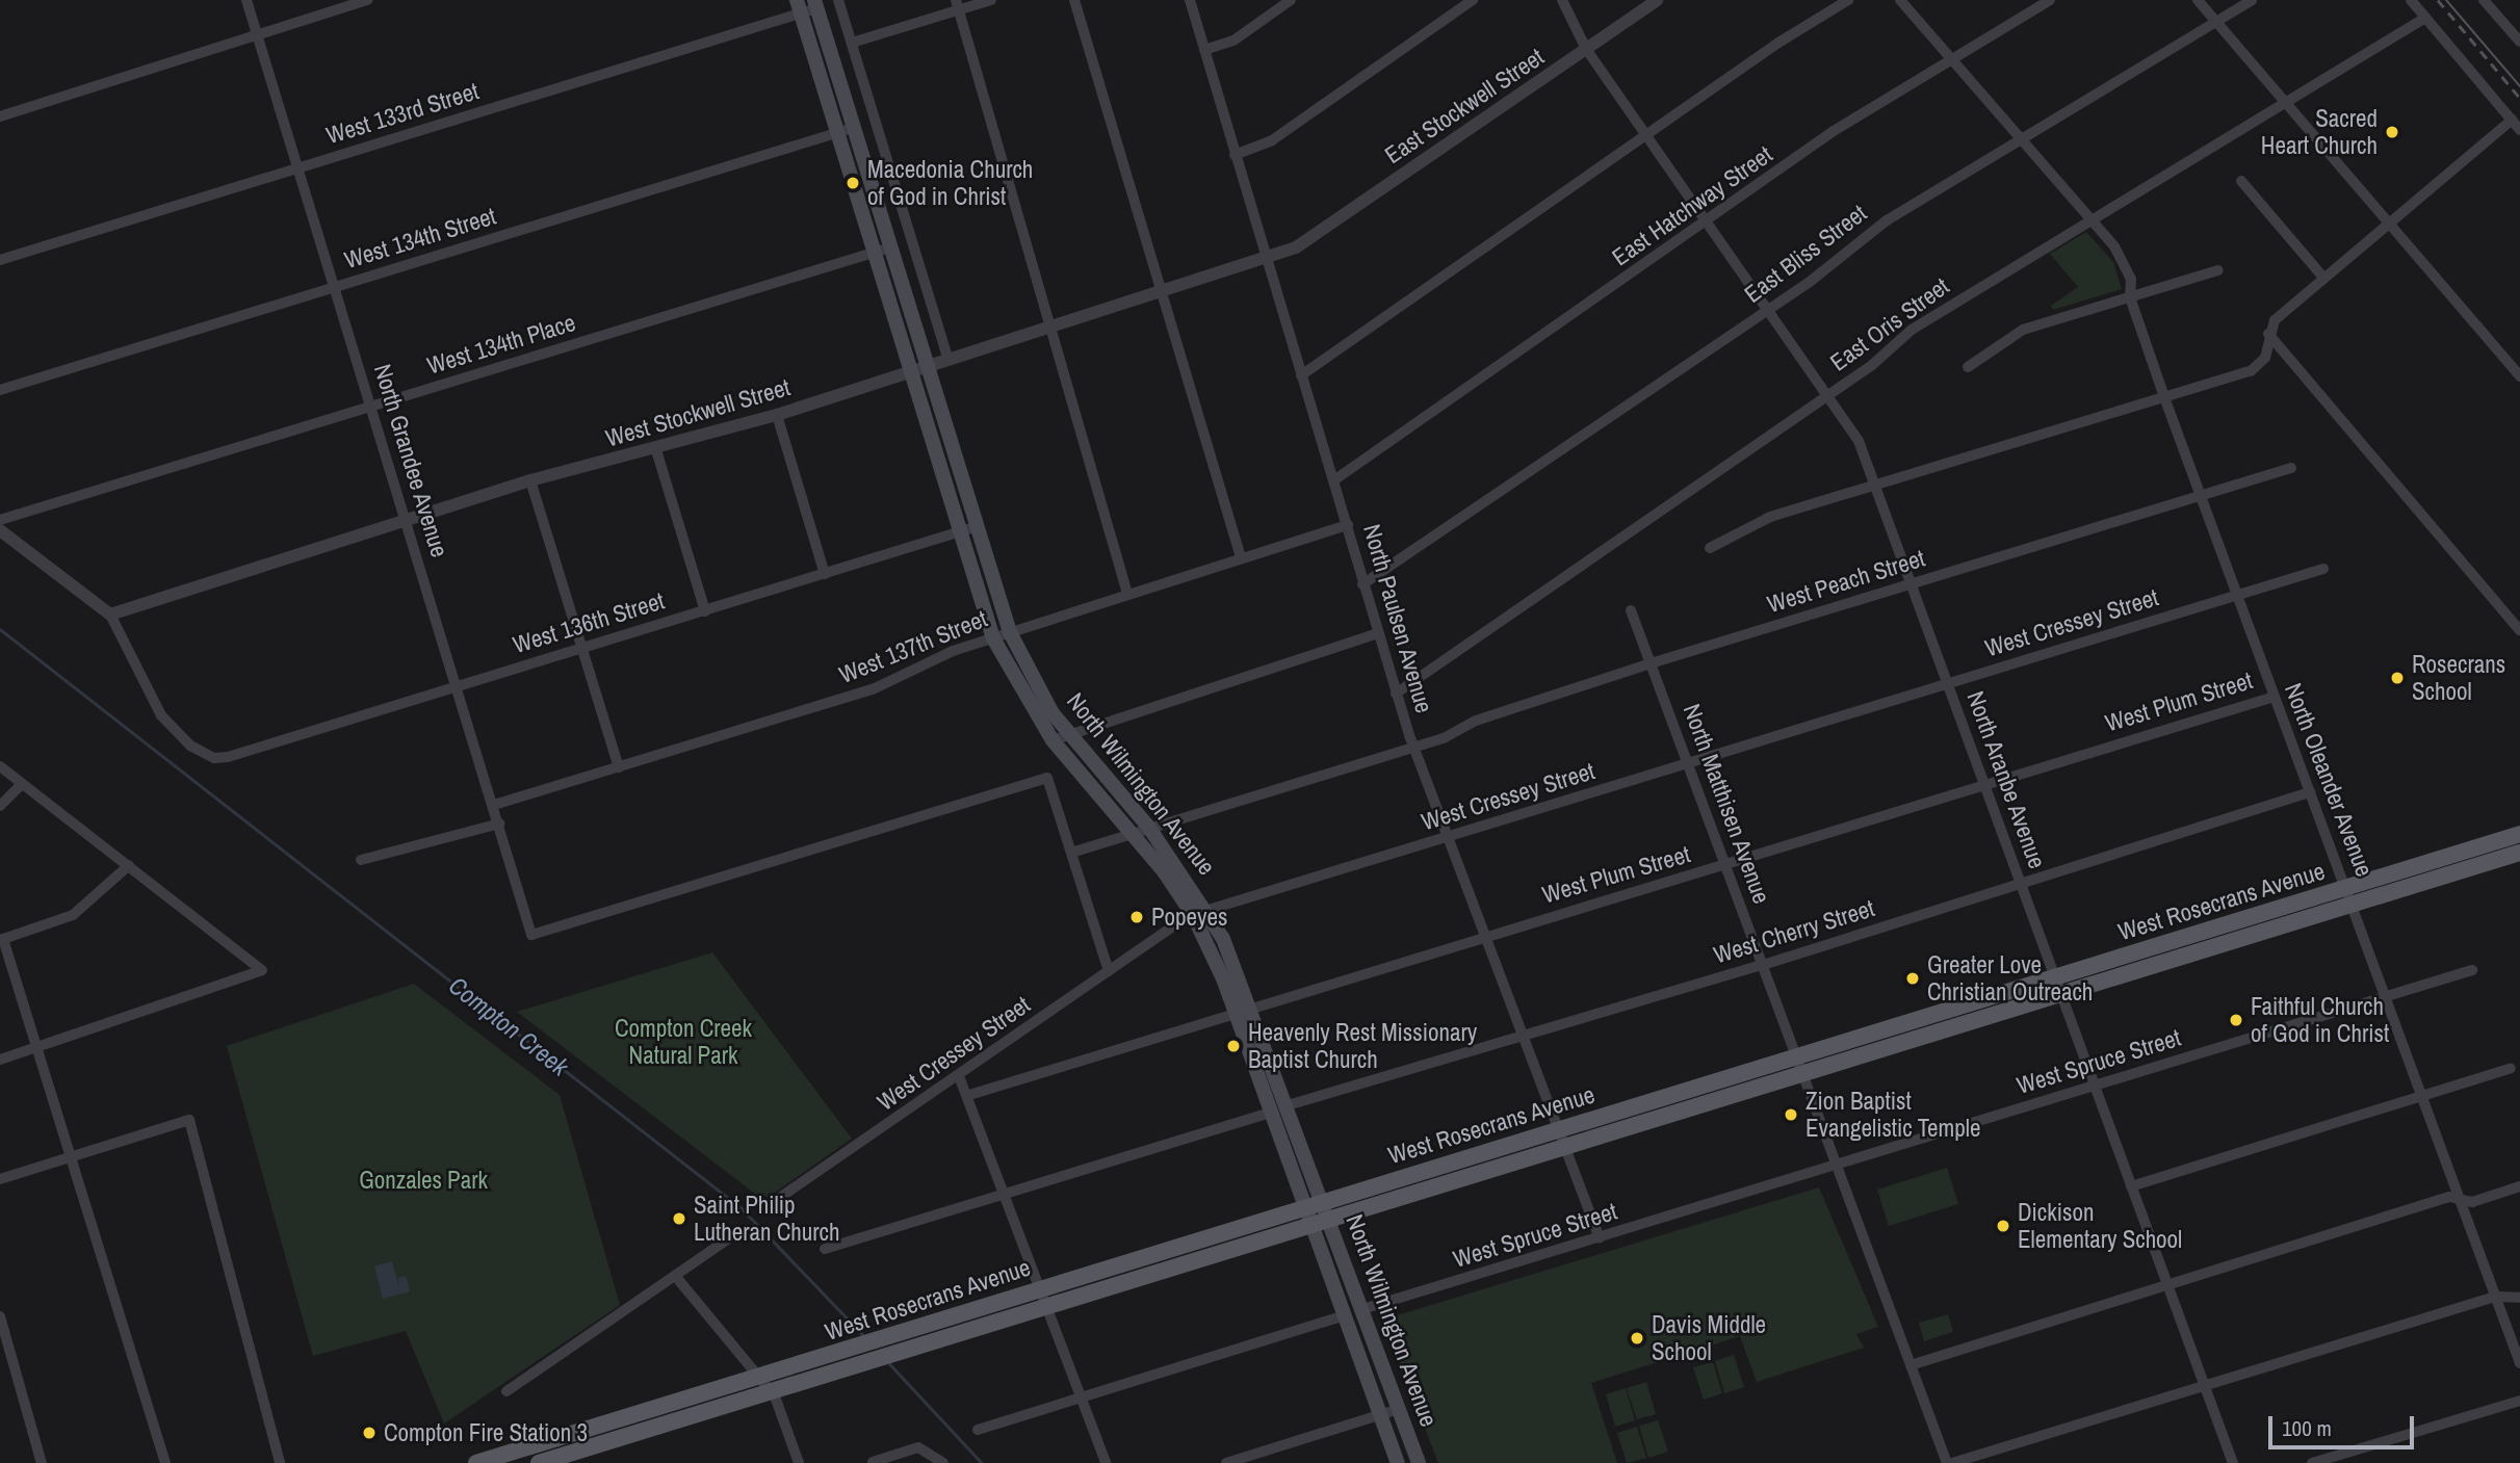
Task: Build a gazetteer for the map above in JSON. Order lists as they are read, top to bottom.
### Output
{
  "streets": {
    "main road": ["North Wilmington Avenue", "West Rosecrans Avenue"],
    "street": [
      "East Stockwell Street",
      "West 133rd Street",
      "East Hatchway Street",
      "West 134th Street",
      "East Bliss Street",
      "East Oris Street",
      "West 134th Place",
      "West Stockwell Street",
      "North Grandee Avenue",
      "West Peach Street",
      "North Paulsen Avenue",
      "West 136th Street",
      "West Cressey Street",
      "West 137th Street",
      "West Plum Street",
      "North Aranbe Avenue",
      "North Oleander Avenue",
      "North Matthisen Avenue",
      "West Cherry Street",
      "West Spruce Street"
    ]
  },
  "crossings": [
    ["East Stockwell Street", "West Stockwell Street"],
    ["East Stockwell Street", "North Aranbe Avenue"],
    ["West 133rd Street", "North Grandee Avenue"],
    ["West 133rd Street", "North Wilmington Avenue"],
    ["East Hatchway Street", "North Paulsen Avenue"],
    ["East Hatchway Street", "North Aranbe Avenue"],
    ["East Hatchway Street", "North Oleander Avenue"],
    ["West 134th Street", "North Grandee Avenue"],
    ["West 134th Street", "North Wilmington Avenue"],
    ["East Bliss Street", "North Paulsen Avenue"],
    ["East Bliss Street", "North Aranbe Avenue"],
    ["East Bliss Street", "North Oleander Avenue"],
    ["East Oris Street", "North Paulsen Avenue"],
    ["East Oris Street", "North Aranbe Avenue"],
    ["East Oris Street", "North Oleander Avenue"],
    ["West 134th Place", "North Grandee Avenue"],
    ["West 134th Place", "North Wilmington Avenue"],
    ["West Stockwell Street", "North Grandee Avenue"],
    ["West Stockwell Street", "North Paulsen Avenue"],
    ["West Stockwell Street", "West 136th Street"],
    ["West Stockwell Street", "North Wilmington Avenue"],
    ["North Grandee Avenue", "West Peach Street"],
    ["North Grandee Avenue", "West 136th Street"],
    ["North Grandee Avenue", "West 137th Street"],
    ["West Peach Street", "North Paulsen Avenue"],
    ["West Peach Street", "North Aranbe Avenue"],
    ["West Peach Street", "North Oleander Avenue"],
    ["West Peach Street", "North Wilmington Avenue"],
    ["West Peach Street", "North Matthisen Avenue"],
    ["North Paulsen Avenue", "West Cressey Street"],
    ["North Paulsen Avenue", "West 137th Street"],
    ["North Paulsen Avenue", "West Plum Street"],
    ["North Paulsen Avenue", "West Rosecrans Avenue"],
    ["North Paulsen Avenue", "West Cherry Street"],
    ["North Paulsen Avenue", "West Spruce Street"],
    ["West 136th Street", "North Wilmington Avenue"],
    ["West Cressey Street", "North Aranbe Avenue"],
    ["West Cressey Street", "North Oleander Avenue"],
    ["West Cressey Street", "North Wilmington Avenue"],
    ["West Cressey Street", "North Matthisen Avenue"],
    ["West 137th Street", "North Wilmington Avenue"],
    ["West Plum Street", "North Aranbe Avenue"],
    ["West Plum Street", "North Oleander Avenue"],
    ["West Plum Street", "North Wilmington Avenue"],
    ["West Plum Street", "North Matthisen Avenue"],
    ["North Aranbe Avenue", "West Rosecrans Avenue"],
    ["North Aranbe Avenue", "West Cherry Street"],
    ["North Aranbe Avenue", "West Spruce Street"],
    ["North Oleander Avenue", "West Rosecrans Avenue"],
    ["North Oleander Avenue", "West Cherry Street"],
    ["North Oleander Avenue", "West Spruce Street"],
    ["North Wilmington Avenue", "West Rosecrans Avenue"],
    ["North Wilmington Avenue", "West Cherry Street"],
    ["North Wilmington Avenue", "West Spruce Street"],
    ["North Matthisen Avenue", "West Rosecrans Avenue"],
    ["North Matthisen Avenue", "West Cherry Street"],
    ["North Matthisen Avenue", "West Spruce Street"]
  ],
  "water": ["Compton Creek"],
  "parks": ["Compton Creek Natural Park", "Gonzales Park"],
  "places": [
    "Sacred Heart Church",
    "Macedonia Church of God in Christ",
    "Rosecrans School",
    "Popeyes",
    "Greater Love Christian Outreach",
    "Faithful Church of God in Christ",
    "Heavenly Rest Missionary Baptist Church",
    "Zion Baptist Evangelistic Temple",
    "Saint Philip Lutheran Church",
    "Dickison Elementary School",
    "Davis Middle School",
    "Compton Fire Station 3"
  ],
  "scale_bar": "100 m"
}
